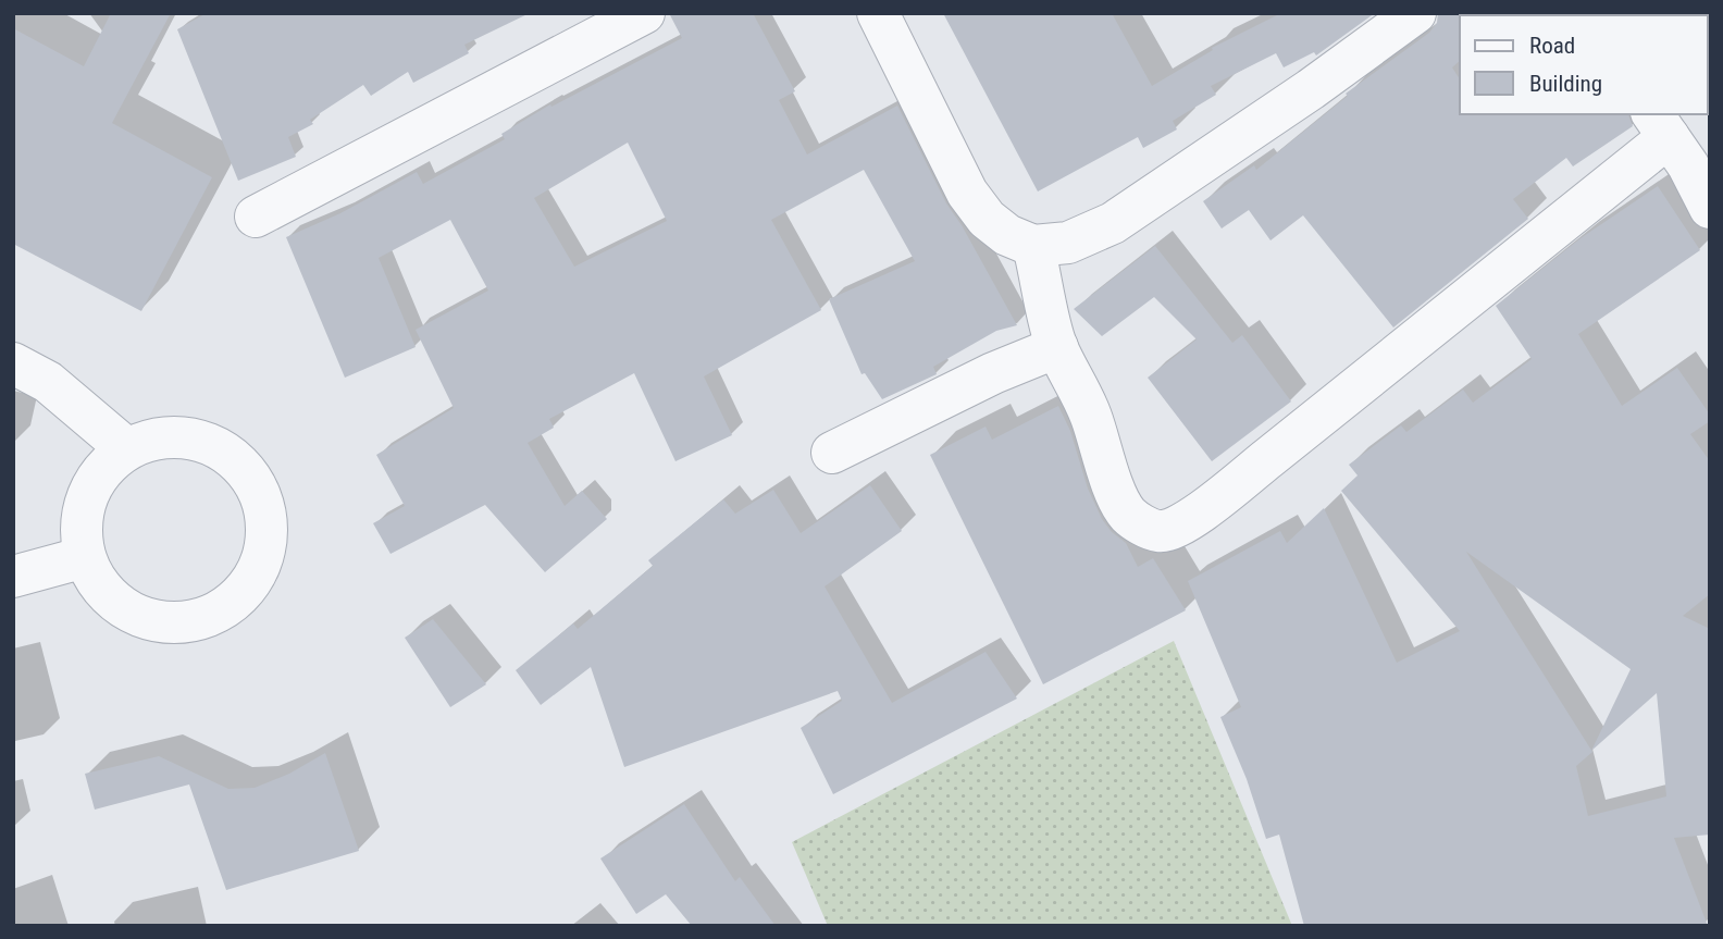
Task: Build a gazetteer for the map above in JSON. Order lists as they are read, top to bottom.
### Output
{
  "legend": ["Road", "Building"]
}
